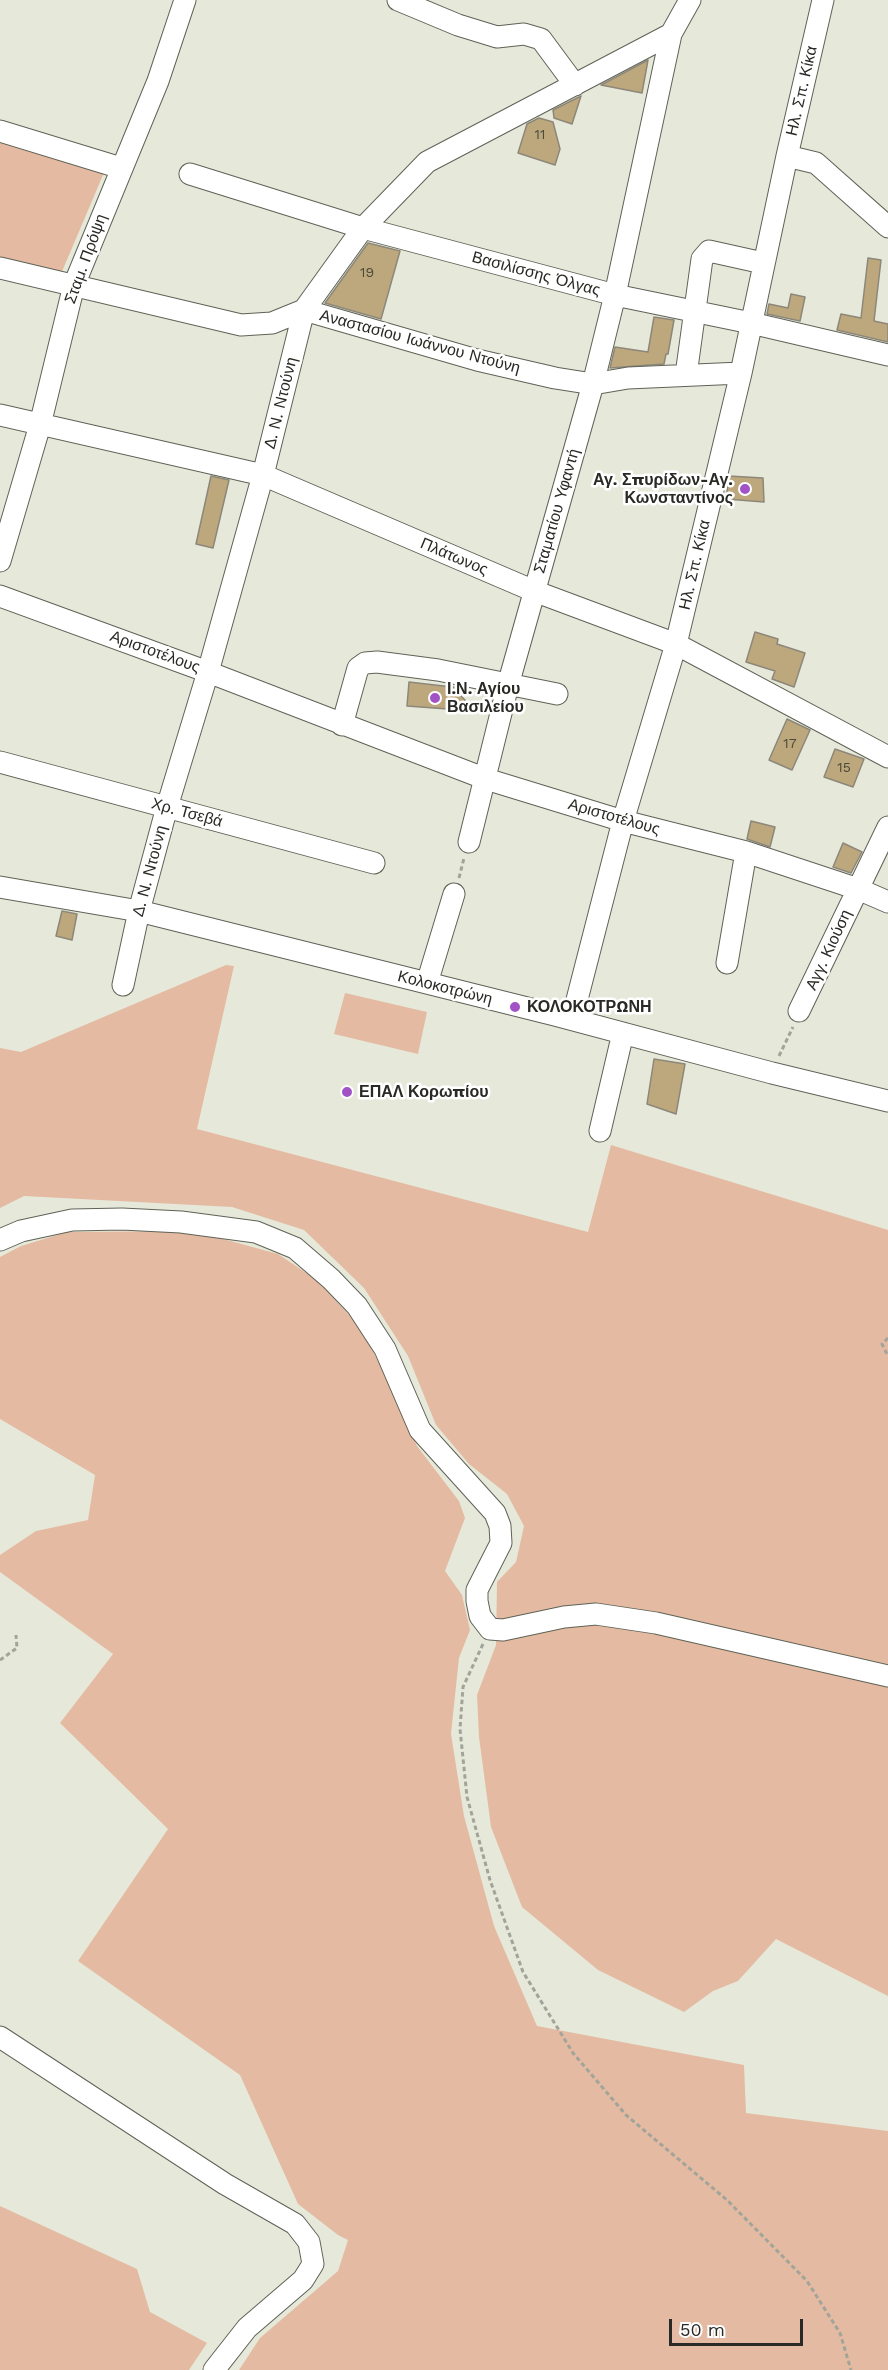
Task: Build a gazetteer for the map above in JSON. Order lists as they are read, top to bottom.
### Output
{
  "streets": {
    "street": [
      "Ηλ. Σπ. Κίκα",
      "Σταμ. Πρόψη",
      "Βασιλίσσης Όλγας",
      "Αναστασίου Ιωάννου Ντούνη",
      "Δ. Ν. Ντούνη",
      "Σταματίου Υφαντή",
      "Πλάτωνος",
      "Αριστοτέλους",
      "Χρ. Τσεβά",
      "Αγγ. Κιούση",
      "Κολοκοτρώνη"
    ]
  },
  "crossings": [
    ["Ηλ. Σπ. Κίκα", "Βασιλίσσης Όλγας"],
    ["Ηλ. Σπ. Κίκα", "Αναστασίου Ιωάννου Ντούνη"],
    ["Ηλ. Σπ. Κίκα", "Πλάτωνος"],
    ["Ηλ. Σπ. Κίκα", "Αριστοτέλους"],
    ["Ηλ. Σπ. Κίκα", "Κολοκοτρώνη"],
    ["Σταμ. Πρόψη", "Αναστασίου Ιωάννου Ντούνη"],
    ["Σταμ. Πρόψη", "Πλάτωνος"],
    ["Βασιλίσσης Όλγας", "Δ. Ν. Ντούνη"],
    ["Βασιλίσσης Όλγας", "Σταματίου Υφαντή"],
    ["Αναστασίου Ιωάννου Ντούνη", "Δ. Ν. Ντούνη"],
    ["Αναστασίου Ιωάννου Ντούνη", "Σταματίου Υφαντή"],
    ["Δ. Ν. Ντούνη", "Σταματίου Υφαντή"],
    ["Δ. Ν. Ντούνη", "Πλάτωνος"],
    ["Δ. Ν. Ντούνη", "Αριστοτέλους"],
    ["Δ. Ν. Ντούνη", "Χρ. Τσεβά"],
    ["Δ. Ν. Ντούνη", "Κολοκοτρώνη"],
    ["Σταματίου Υφαντή", "Πλάτωνος"],
    ["Σταματίου Υφαντή", "Αριστοτέλους"],
    ["Αριστοτέλους", "Αγγ. Κιούση"],
    ["Αγγ. Κιούση", "Κολοκοτρώνη"]
  ],
  "places": [
    "Αγ. Σπυρίδων-Αγ. Κωνσταντίνος",
    "Ι.Ν. Αγίου Βασιλείου",
    "ΚΟΛΟΚΟΤΡΩΝΗ",
    "ΕΠΑΛ Κορωπίου"
  ],
  "house_numbers": [
    "11",
    "19",
    "17",
    "15"
  ],
  "scale_bar": "50 m"
}
